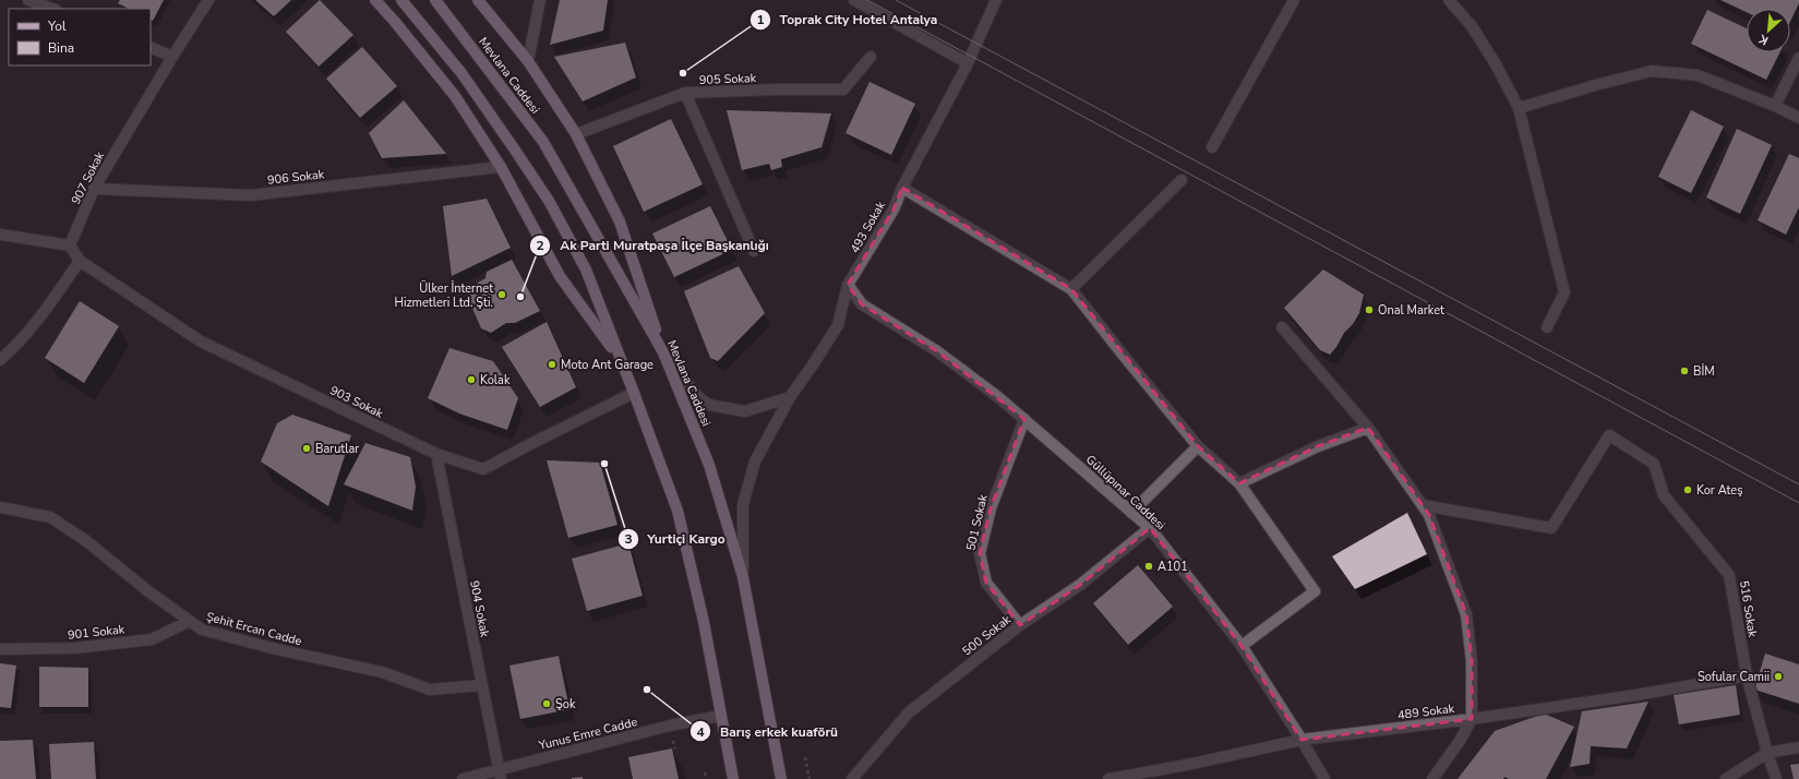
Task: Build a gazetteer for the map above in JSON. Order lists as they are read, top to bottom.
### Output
{
  "streets": {
    "main road": ["Mevlana Caddesi"],
    "street": [
      "905 Sokak",
      "906 Sokak",
      "907 Sokak",
      "493 Sokak",
      "903 Sokak",
      "Güllüpınar Caddesi",
      "501 Sokak",
      "904 Sokak",
      "516 Sokak",
      "Şehit Ercan Cadde",
      "901 Sokak",
      "500 Sokak",
      "489 Sokak",
      "Yunus Emre Cadde"
    ]
  },
  "crossings": [
    ["Mevlana Caddesi", "493 Sokak"],
    ["906 Sokak", "907 Sokak"],
    ["493 Sokak", "Güllüpınar Caddesi"],
    ["903 Sokak", "904 Sokak"],
    ["Güllüpınar Caddesi", "501 Sokak"],
    ["Güllüpınar Caddesi", "500 Sokak"],
    ["Güllüpınar Caddesi", "489 Sokak"],
    ["501 Sokak", "500 Sokak"],
    ["904 Sokak", "Şehit Ercan Cadde"],
    ["904 Sokak", "Yunus Emre Cadde"],
    ["516 Sokak", "489 Sokak"],
    ["Şehit Ercan Cadde", "901 Sokak"]
  ],
  "places": [
    "Toprak City Hotel Antalya",
    "Ülker İnternet Hizmetleri Ltd. Şti.",
    "Ak Parti Muratpaşa İlçe Başkanlığı",
    "Onal Market",
    "Moto Ant Garage",
    "BİM",
    "Kolak",
    "Barutlar",
    "Yurtiçi Kargo",
    "Kor Ateş",
    "A101",
    "Sofular Camii",
    "Barış erkek kuaförü",
    "Şok"
  ],
  "legend": ["Yol", "Bina"],
  "north": "bottom left"
}
